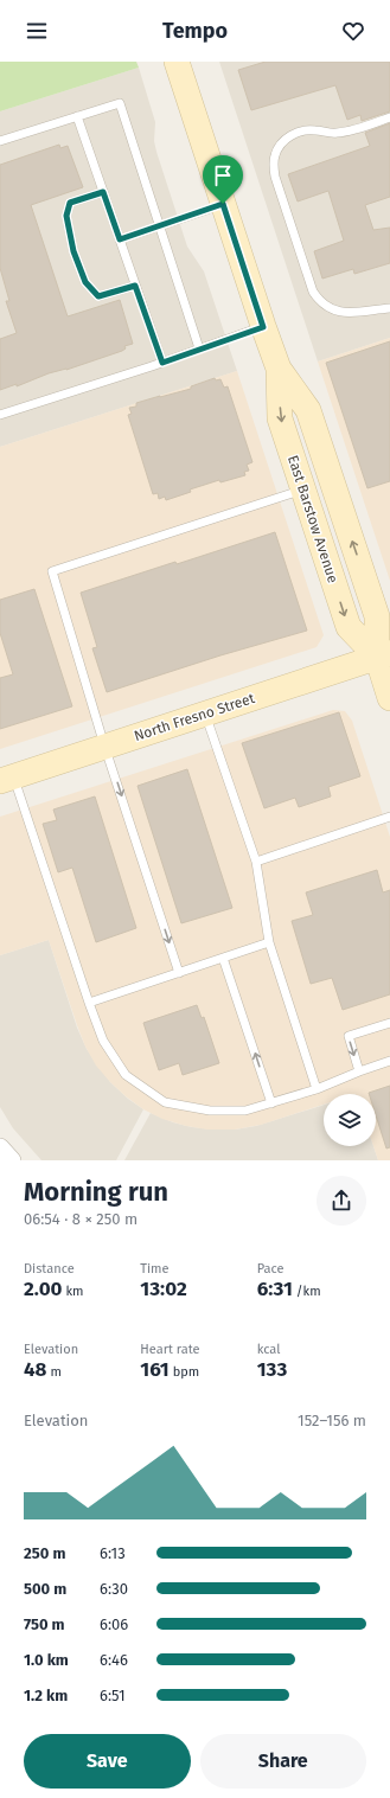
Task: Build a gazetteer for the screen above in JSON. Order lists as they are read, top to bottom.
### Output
{
  "streets": {
    "main road": ["East Barstow Avenue", "North Fresno Street"]
  },
  "crossings": [
    ["East Barstow Avenue", "North Fresno Street"]
  ],
  "page": {
    "header": "Tempo",
    "heading": ["Morning run", "06:54 · 8 × 250 m"],
    "stats": [
      ["Distance", "2.00 km"],
      ["Time", "13:02"],
      ["Pace", "6:31 /km"],
      ["Elevation", "48 m"],
      ["Heart rate", "161 bpm"],
      ["kcal", "133"]
    ],
    "chart": ["Elevation", "152–156 m"],
    "list": [
      {
        "name": "250 m",
        "note": "6:13"
      },
      {
        "name": "500 m",
        "note": "6:30"
      },
      {
        "name": "750 m",
        "note": "6:06"
      },
      {
        "name": "1.0 km",
        "note": "6:46"
      },
      {
        "name": "1.2 km",
        "note": "6:51"
      }
    ],
    "buttons": ["Save", "Share"]
  }
}
